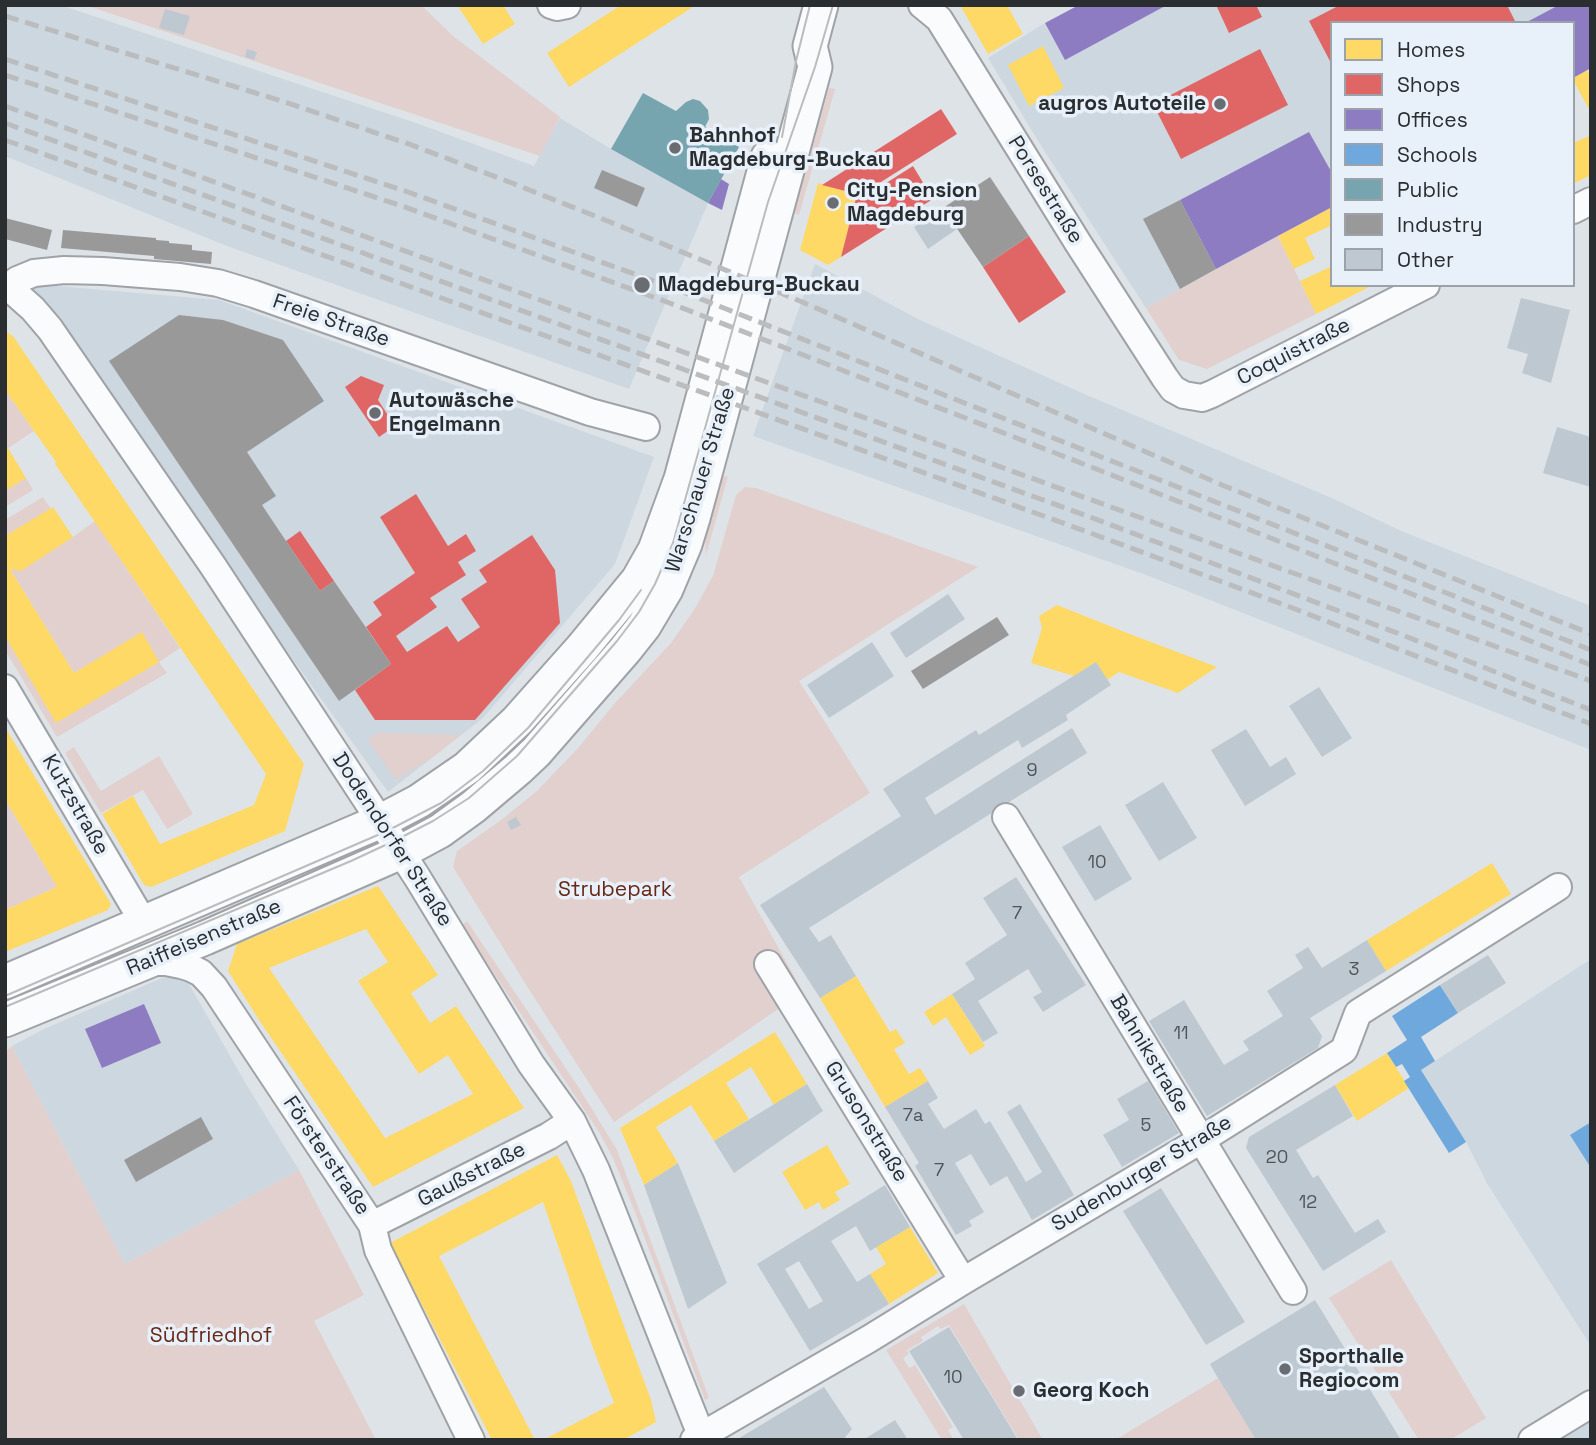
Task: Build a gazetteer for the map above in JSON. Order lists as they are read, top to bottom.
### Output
{
  "streets": {
    "main road": ["Warschauer Straße", "Raiffeisenstraße"],
    "street": [
      "Porsestraße",
      "Freie Straße",
      "Coquistraße",
      "Kutzstraße",
      "Dodendorfer Straße",
      "Bahnikstraße",
      "Grusonstraße",
      "Försterstraße",
      "Sudenburger Straße",
      "Gaußstraße"
    ]
  },
  "crossings": [
    ["Porsestraße", "Coquistraße"],
    ["Freie Straße", "Dodendorfer Straße"],
    ["Warschauer Straße", "Dodendorfer Straße"],
    ["Warschauer Straße", "Raiffeisenstraße"],
    ["Kutzstraße", "Raiffeisenstraße"],
    ["Dodendorfer Straße", "Raiffeisenstraße"],
    ["Dodendorfer Straße", "Sudenburger Straße"],
    ["Dodendorfer Straße", "Gaußstraße"],
    ["Raiffeisenstraße", "Försterstraße"],
    ["Bahnikstraße", "Sudenburger Straße"],
    ["Grusonstraße", "Sudenburger Straße"],
    ["Försterstraße", "Gaußstraße"]
  ],
  "parks": ["Strubepark", "Südfriedhof"],
  "places": [
    "augros Autoteile",
    "Bahnhof Magdeburg-Buckau",
    "City-Pension Magdeburg",
    "Magdeburg-Buckau",
    "Autowäsche Engelmann",
    "Sporthalle Regiocom",
    "Georg Koch"
  ],
  "house_numbers": [
    "9",
    "10",
    "7",
    "3",
    "11",
    "7a",
    "5",
    "20",
    "7",
    "12",
    "10"
  ],
  "legend": [
    "Homes",
    "Shops",
    "Offices",
    "Schools",
    "Public",
    "Industry",
    "Other"
  ]
}
